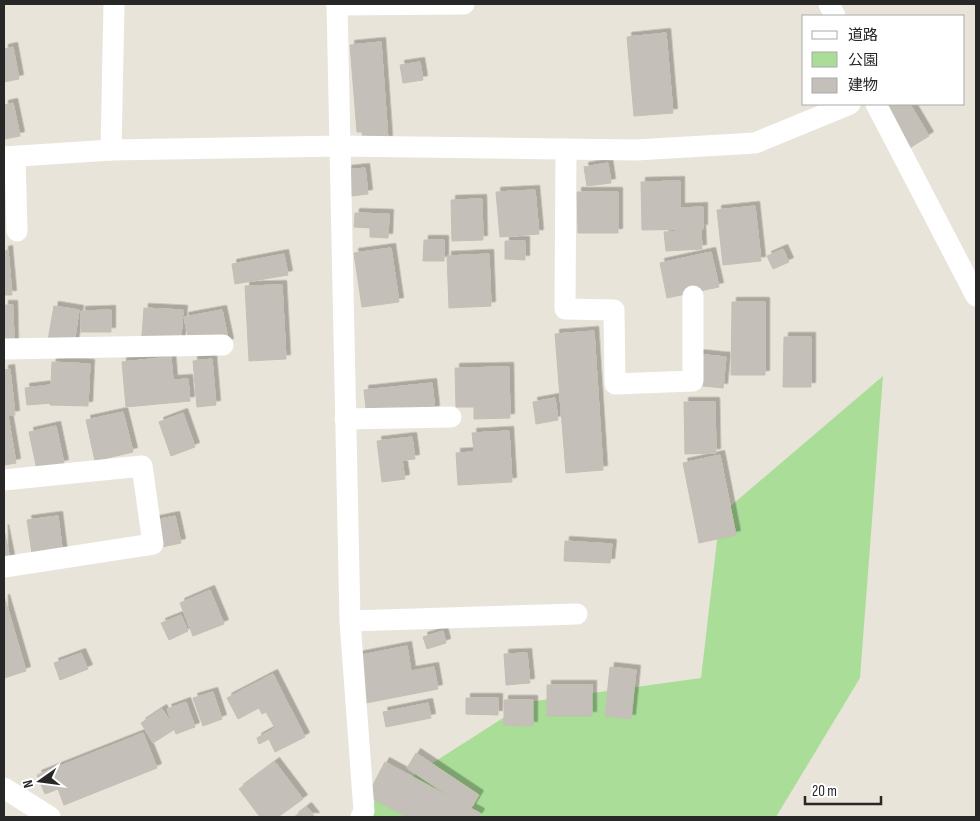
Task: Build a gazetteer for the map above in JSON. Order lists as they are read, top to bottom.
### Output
{
  "legend": ["道路", "公園", "建物"],
  "scale_bar": "20 m",
  "north": "left"
}
